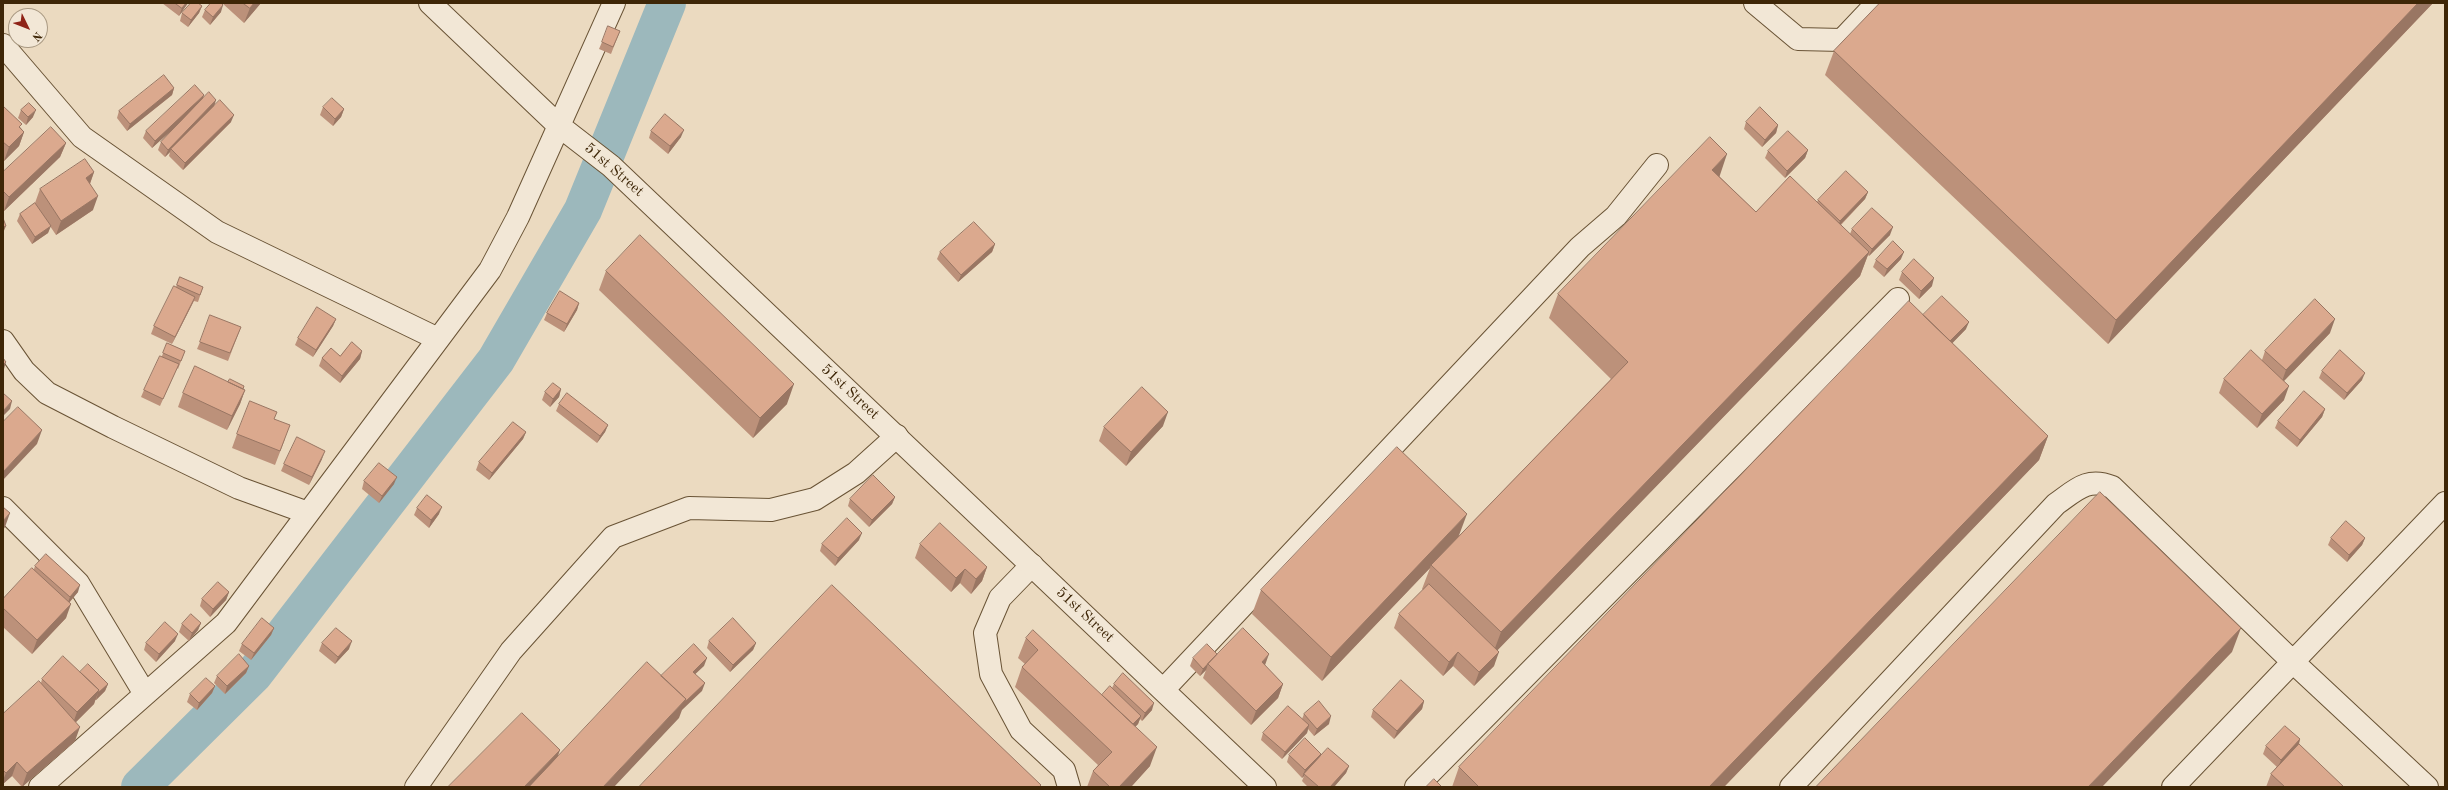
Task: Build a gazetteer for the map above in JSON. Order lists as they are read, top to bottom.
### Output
{
  "streets": {
    "street": ["51st Street"]
  },
  "north": "bottom right"
}
